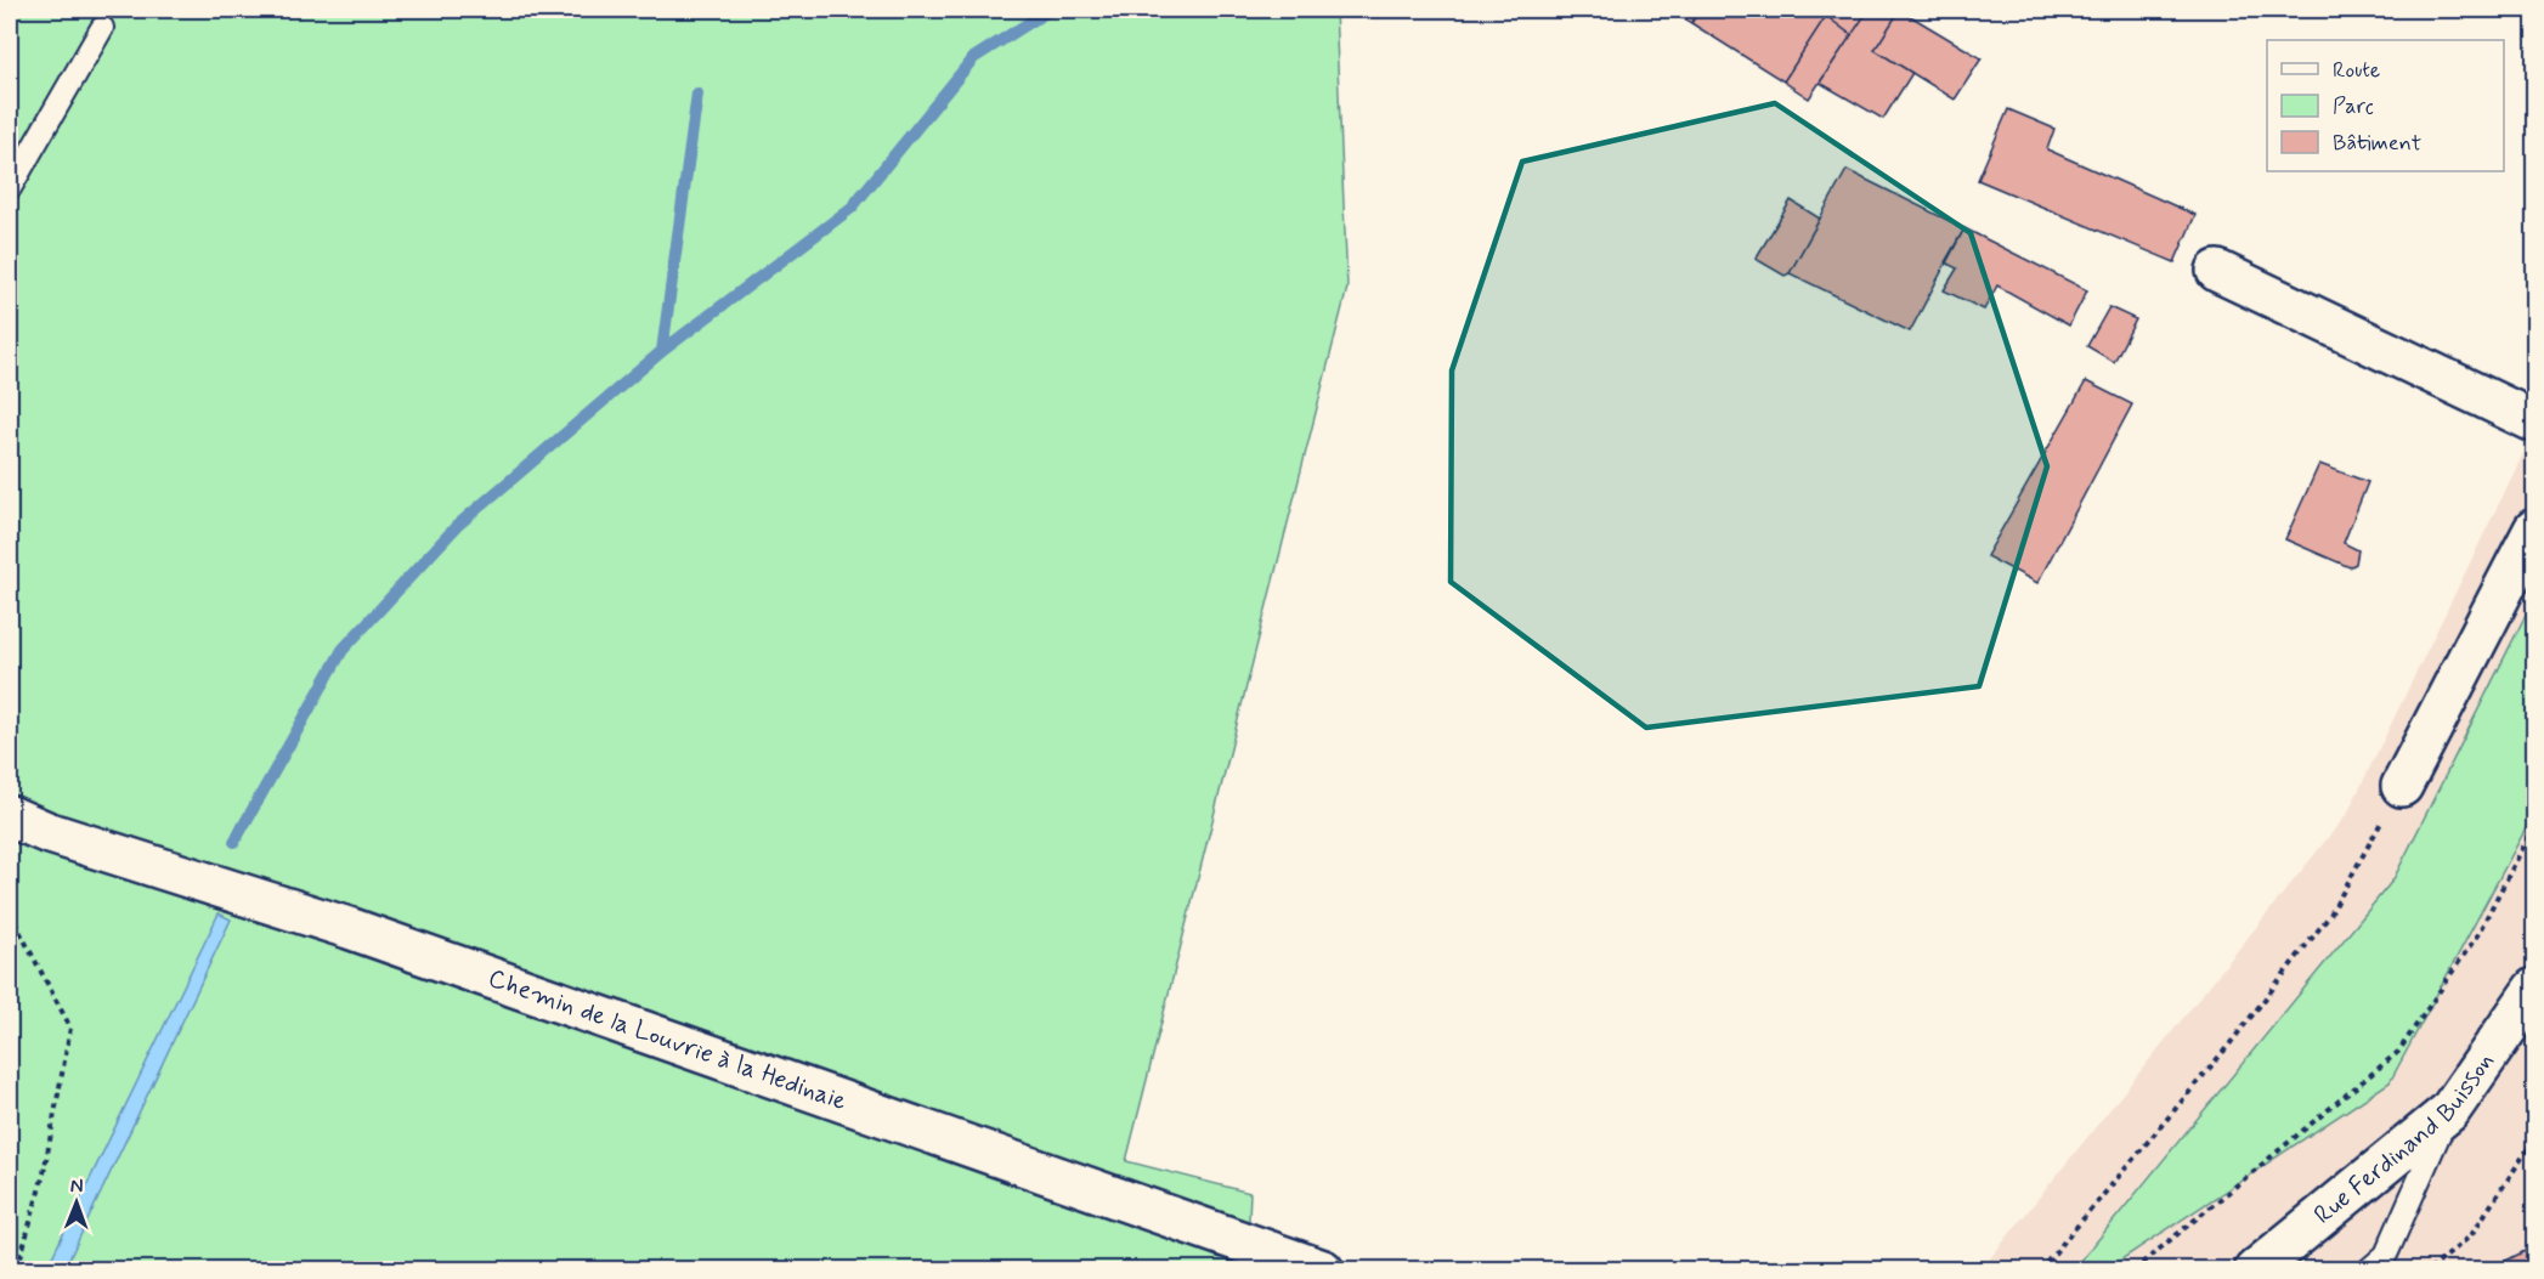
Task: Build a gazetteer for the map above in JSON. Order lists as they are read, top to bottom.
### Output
{
  "streets": {
    "street": ["Chemin de la Louvrie à la Hedinaie", "Rue Ferdinand Buisson"]
  },
  "legend": ["Route", "Parc", "Bâtiment"],
  "north": "top"
}
